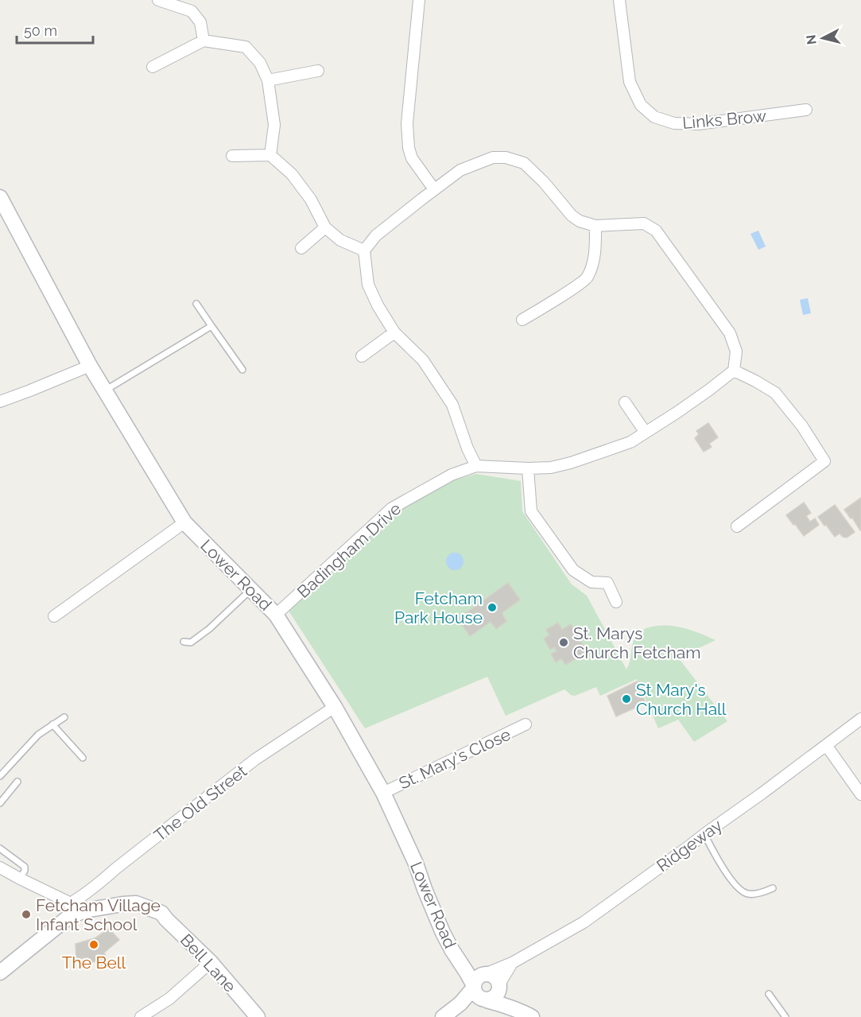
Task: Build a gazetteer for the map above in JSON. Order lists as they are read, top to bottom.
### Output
{
  "streets": {
    "street": [
      "Links Brow",
      "Badingham Drive",
      "Lower Road",
      "St. Mary's Close",
      "The Old Street",
      "Ridgeway",
      "Bell Lane"
    ]
  },
  "crossings": [
    ["Badingham Drive", "Lower Road"],
    ["Lower Road", "St. Mary's Close"],
    ["Lower Road", "The Old Street"],
    ["Lower Road", "Ridgeway"],
    ["The Old Street", "Bell Lane"]
  ],
  "places": [
    "Fetcham Park House",
    "St. Marys Church Fetcham",
    "St Mary's Church Hall",
    "Fetcham Village Infant School",
    "The Bell"
  ],
  "scale_bar": "50 m",
  "north": "left"
}
